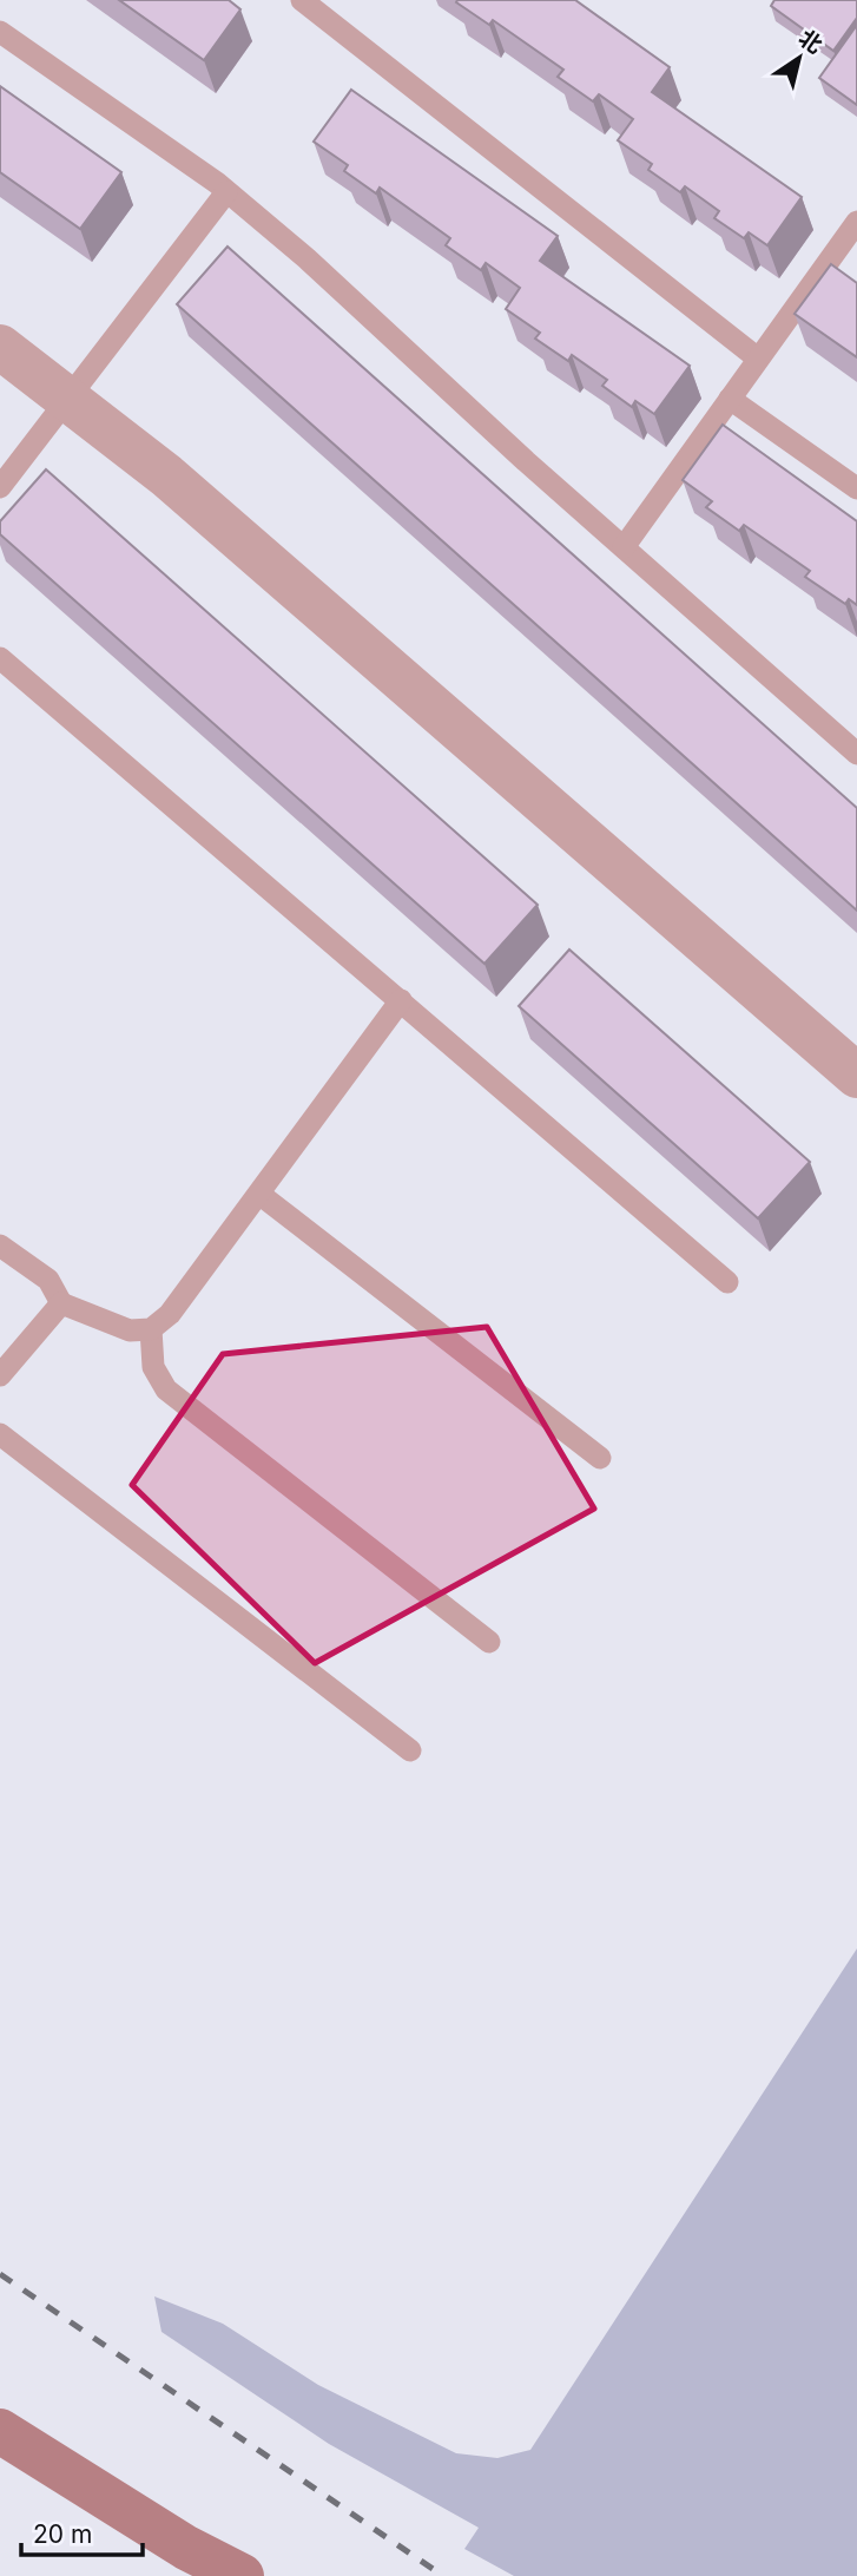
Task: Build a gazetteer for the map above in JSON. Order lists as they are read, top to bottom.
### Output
{
  "scale_bar": "20 m",
  "north": "top right"
}
